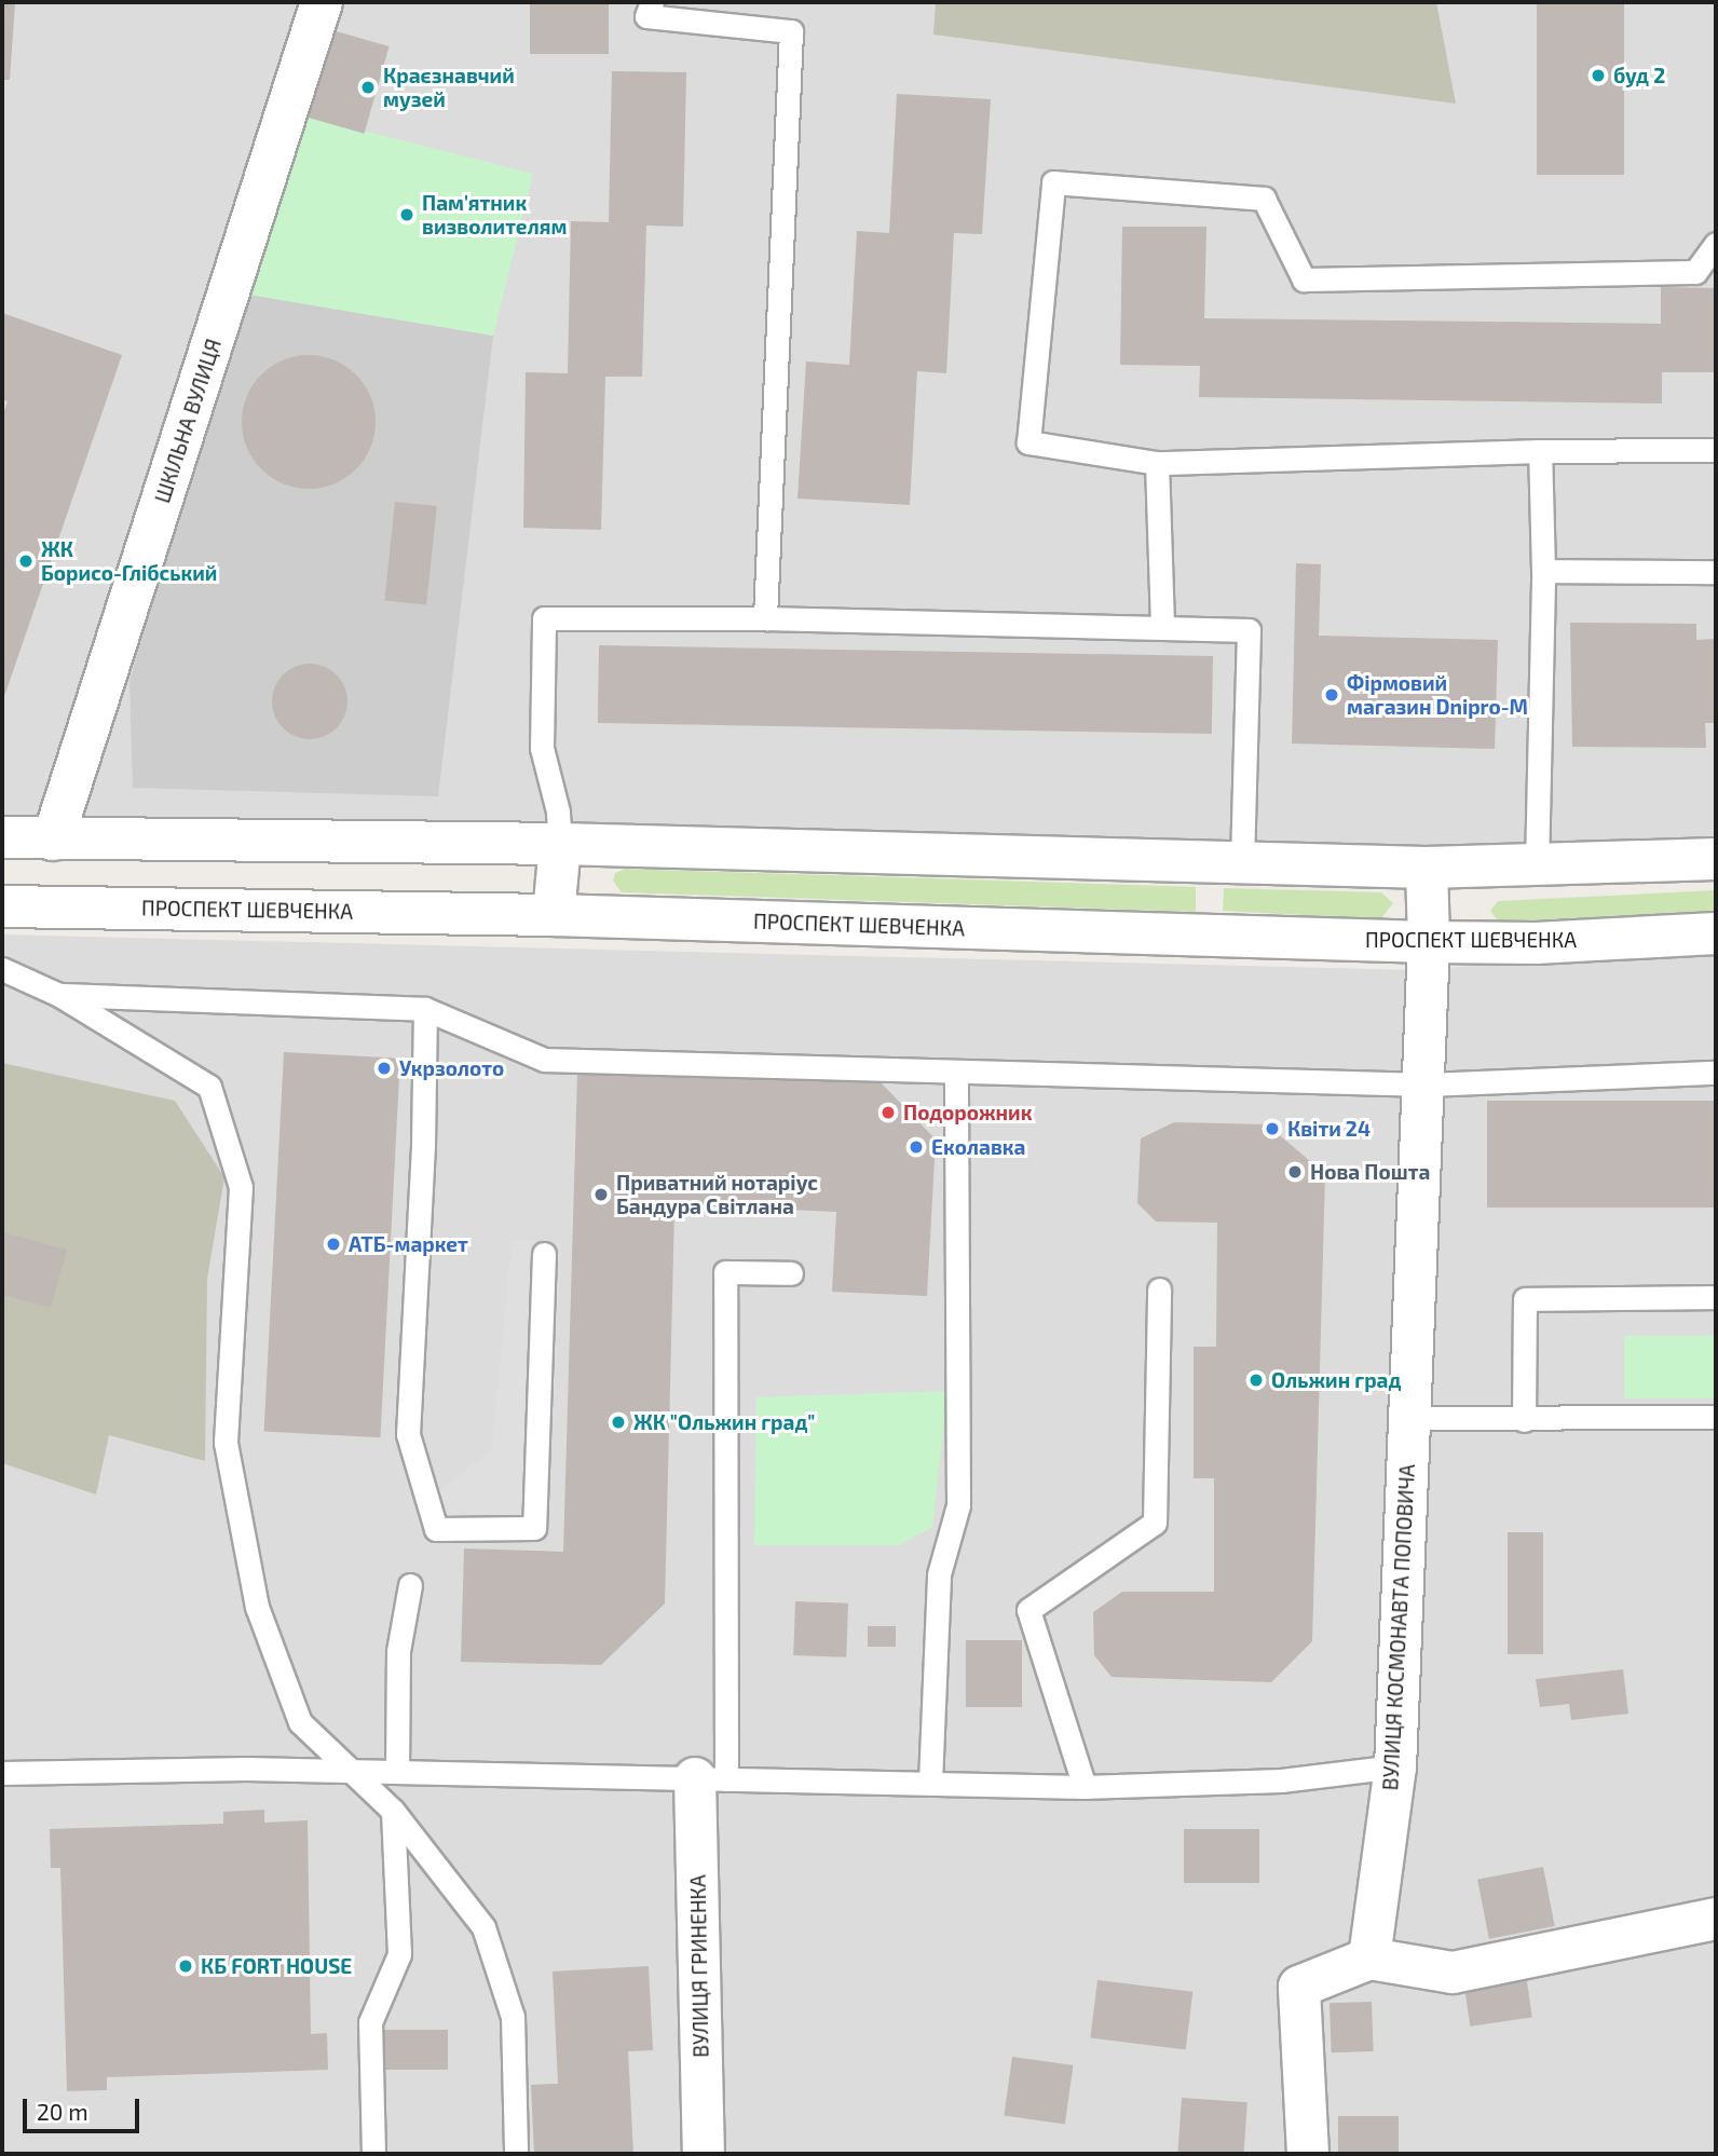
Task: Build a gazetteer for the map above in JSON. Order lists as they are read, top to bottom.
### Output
{
  "streets": {
    "street": [
      "ШКІЛЬНА ВУЛИЦЯ",
      "ПРОСПЕКТ ШЕВЧЕНКА",
      "ВУЛИЦЯ КОСМОНАВТА ПОПОВИЧА",
      "ВУЛИЦЯ ГРИНЕНКА"
    ]
  },
  "crossings": [
    ["ПРОСПЕКТ ШЕВЧЕНКА", "ВУЛИЦЯ КОСМОНАВТА ПОПОВИЧА"]
  ],
  "places": [
    "буд 2",
    "Краєзнавчий музей",
    "Пам'ятник визволителям",
    "ЖК Борисо-Глібський",
    "Фірмовий магазин Dnipro-M",
    "Укрзолото",
    "Подорожник",
    "Квіти 24",
    "Еколавка",
    "Нова Пошта",
    "Приватний нотаріус Бандура Світлана",
    "АТБ-маркет",
    "Ольжин град",
    "ЖК \"Ольжин град\"",
    "КБ FORT HOUSE"
  ],
  "scale_bar": "20 m"
}
